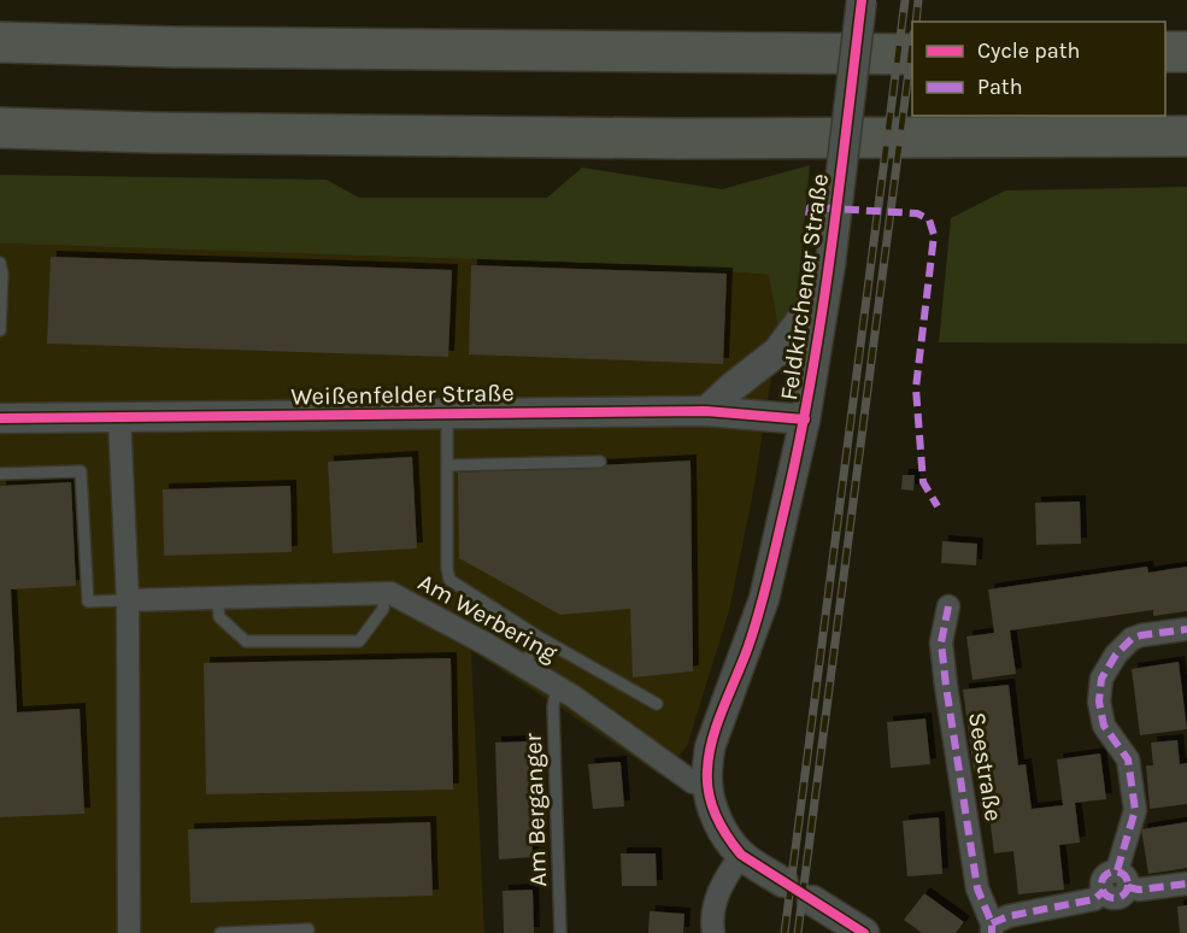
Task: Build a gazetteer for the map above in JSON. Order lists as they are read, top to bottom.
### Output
{
  "streets": {
    "street": [
      "Feldkirchener Straße",
      "Weißenfelder Straße",
      "Am Werbering",
      "Seestraße"
    ],
    "lane": ["Am Berganger"]
  },
  "crossings": [
    ["Feldkirchener Straße", "Weißenfelder Straße"],
    ["Feldkirchener Straße", "Am Werbering"],
    ["Am Werbering", "Am Berganger"]
  ],
  "legend": ["Cycle path", "Path"]
}
